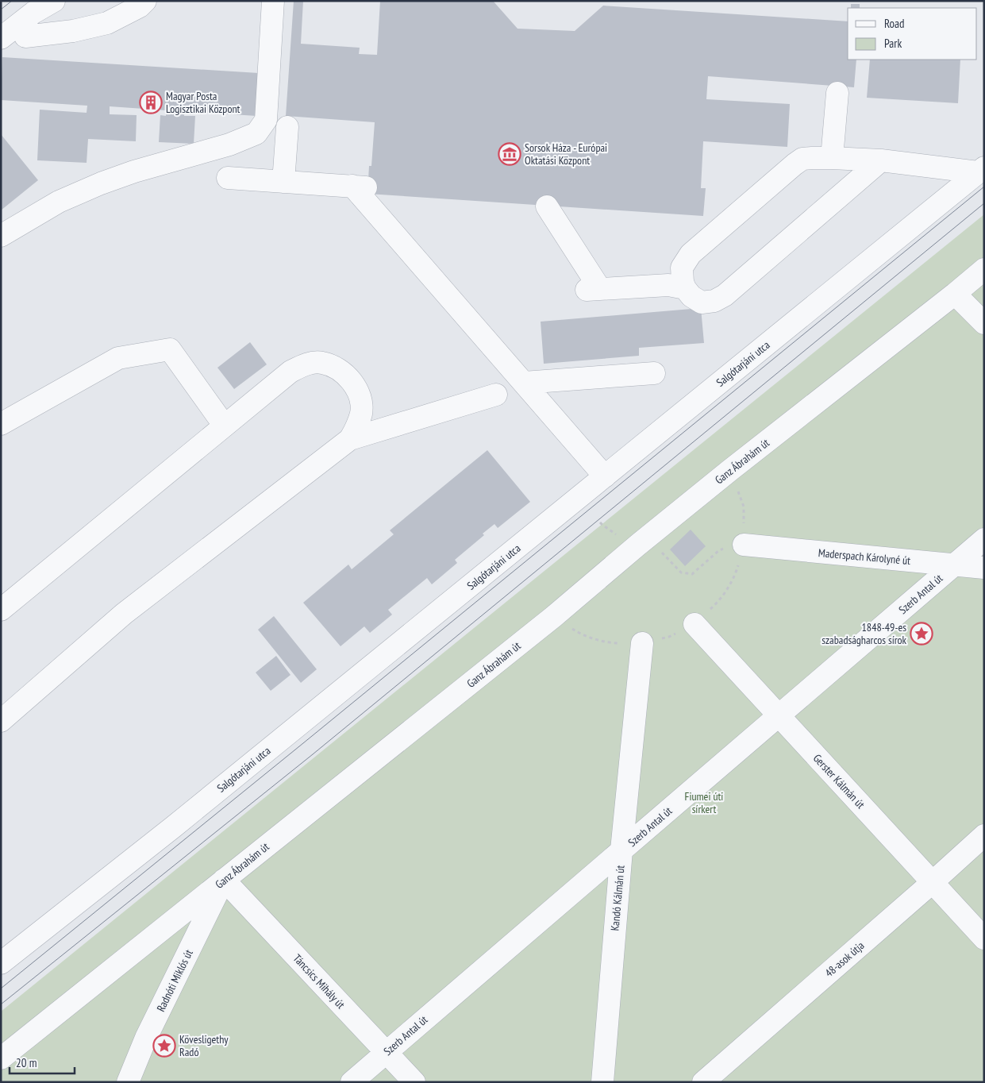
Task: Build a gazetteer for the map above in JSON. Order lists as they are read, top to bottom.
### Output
{
  "streets": {
    "street": [
      "Salgótarjáni utca",
      "Ganz Ábrahám út",
      "Maderspach Károlyné út",
      "Szerb Antal út",
      "Gerster Kálmán út",
      "Kandó Kálmán út",
      "48-asok útja",
      "Radnóti Miklós út",
      "Táncsics Mihály út"
    ]
  },
  "crossings": [
    ["Ganz Ábrahám út", "Radnóti Miklós út"],
    ["Ganz Ábrahám út", "Táncsics Mihály út"],
    ["Maderspach Károlyné út", "Szerb Antal út"],
    ["Szerb Antal út", "Gerster Kálmán út"],
    ["Szerb Antal út", "Kandó Kálmán út"],
    ["Szerb Antal út", "Táncsics Mihály út"],
    ["Gerster Kálmán út", "48-asok útja"],
    ["Radnóti Miklós út", "Táncsics Mihály út"]
  ],
  "parks": ["Fiumei úti sírkert"],
  "places": {
    "building": ["Magyar Posta Logisztikai Központ"],
    "museum": ["Sorsok Háza - Európai Oktatási Központ"],
    "place": ["1848-49-es szabadságharcos sírok", "Kövesligethy Radó"]
  },
  "legend": ["Road", "Park"],
  "scale_bar": "20 m"
}
